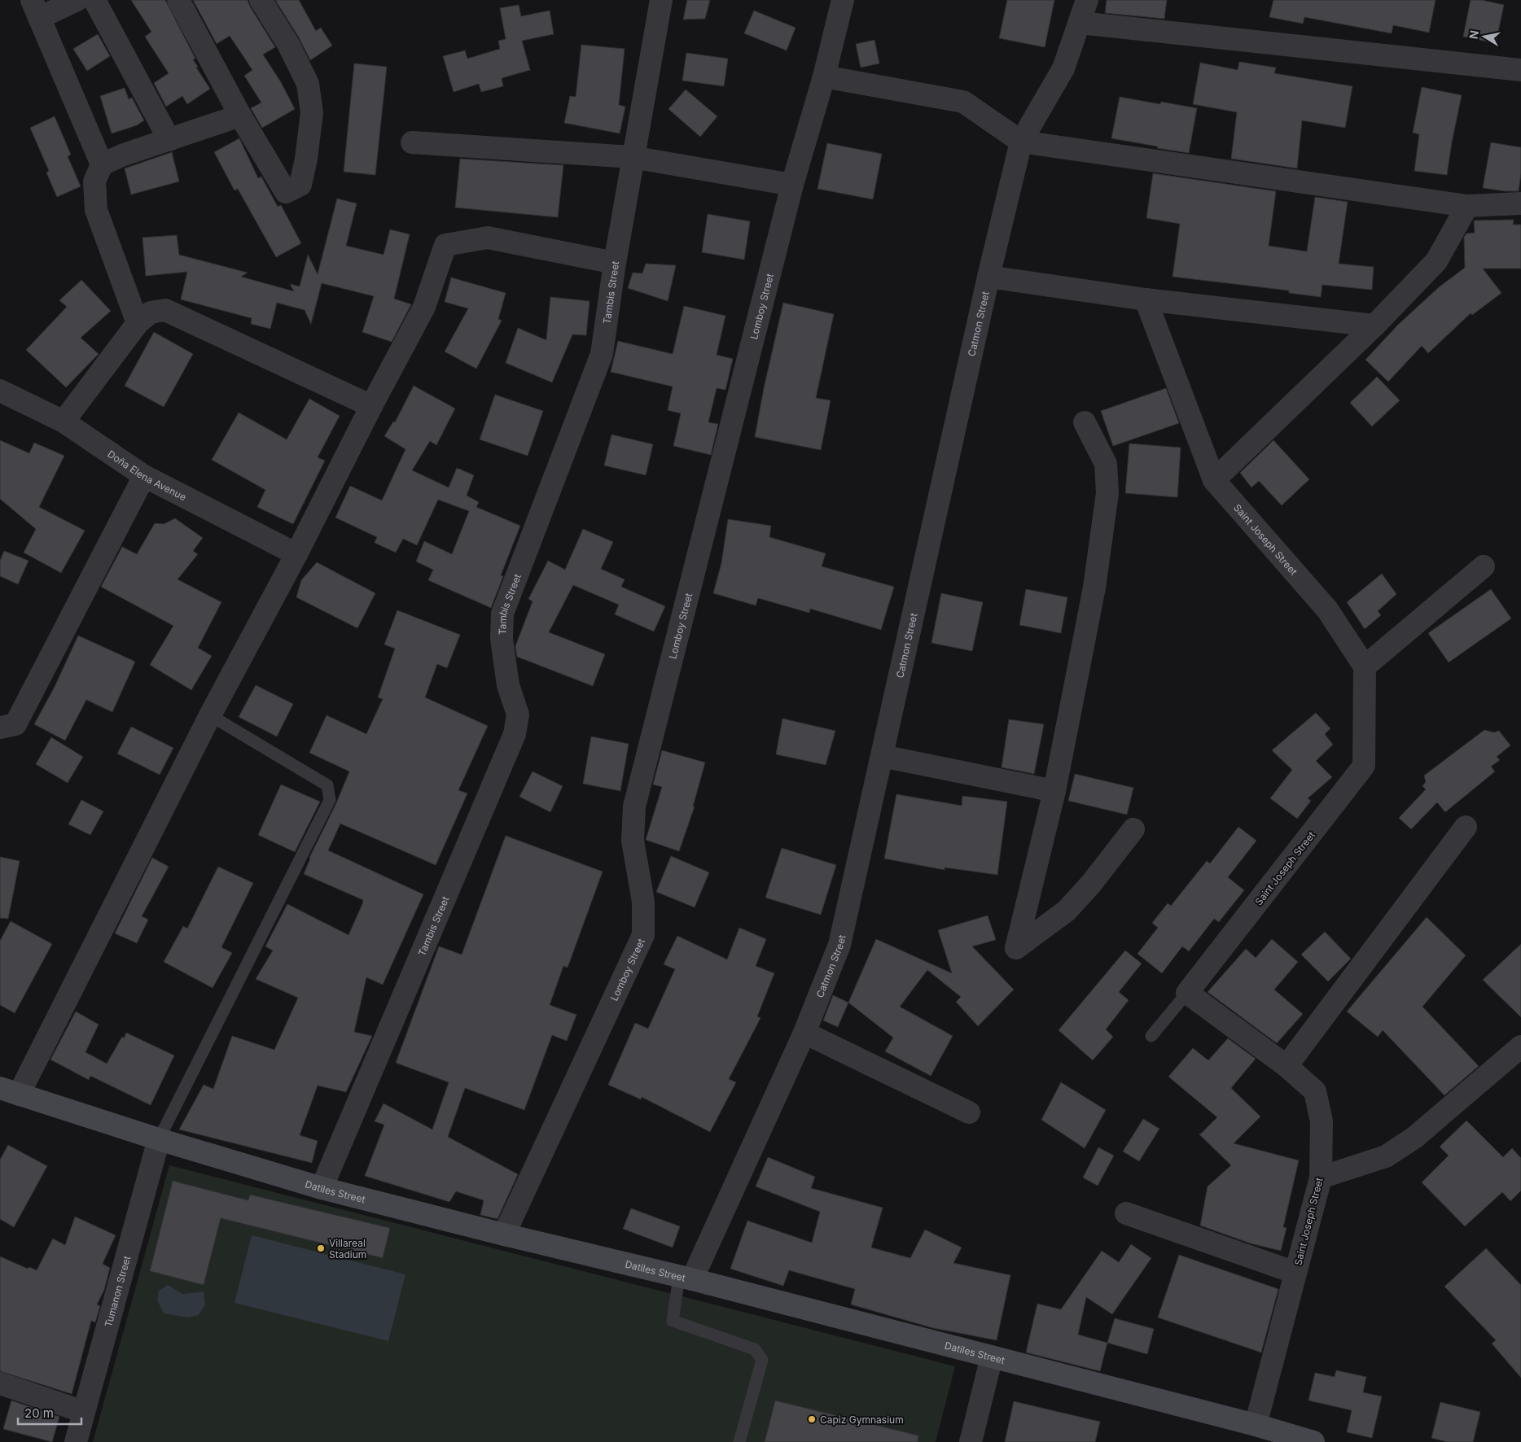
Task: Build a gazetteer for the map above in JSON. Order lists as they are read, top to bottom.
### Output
{
  "streets": {
    "main road": ["Datiles Street"],
    "street": [
      "Tambis Street",
      "Lomboy Street",
      "Catmon Street",
      "Doña Elena Avenue",
      "Saint Joseph Street",
      "Tumanon Street"
    ]
  },
  "crossings": [
    ["Tambis Street", "Datiles Street"],
    ["Lomboy Street", "Datiles Street"],
    ["Catmon Street", "Datiles Street"],
    ["Saint Joseph Street", "Datiles Street"],
    ["Datiles Street", "Tumanon Street"]
  ],
  "places": ["Villareal Stadium", "Capiz Gymnasium"],
  "scale_bar": "20 m",
  "north": "left"
}
